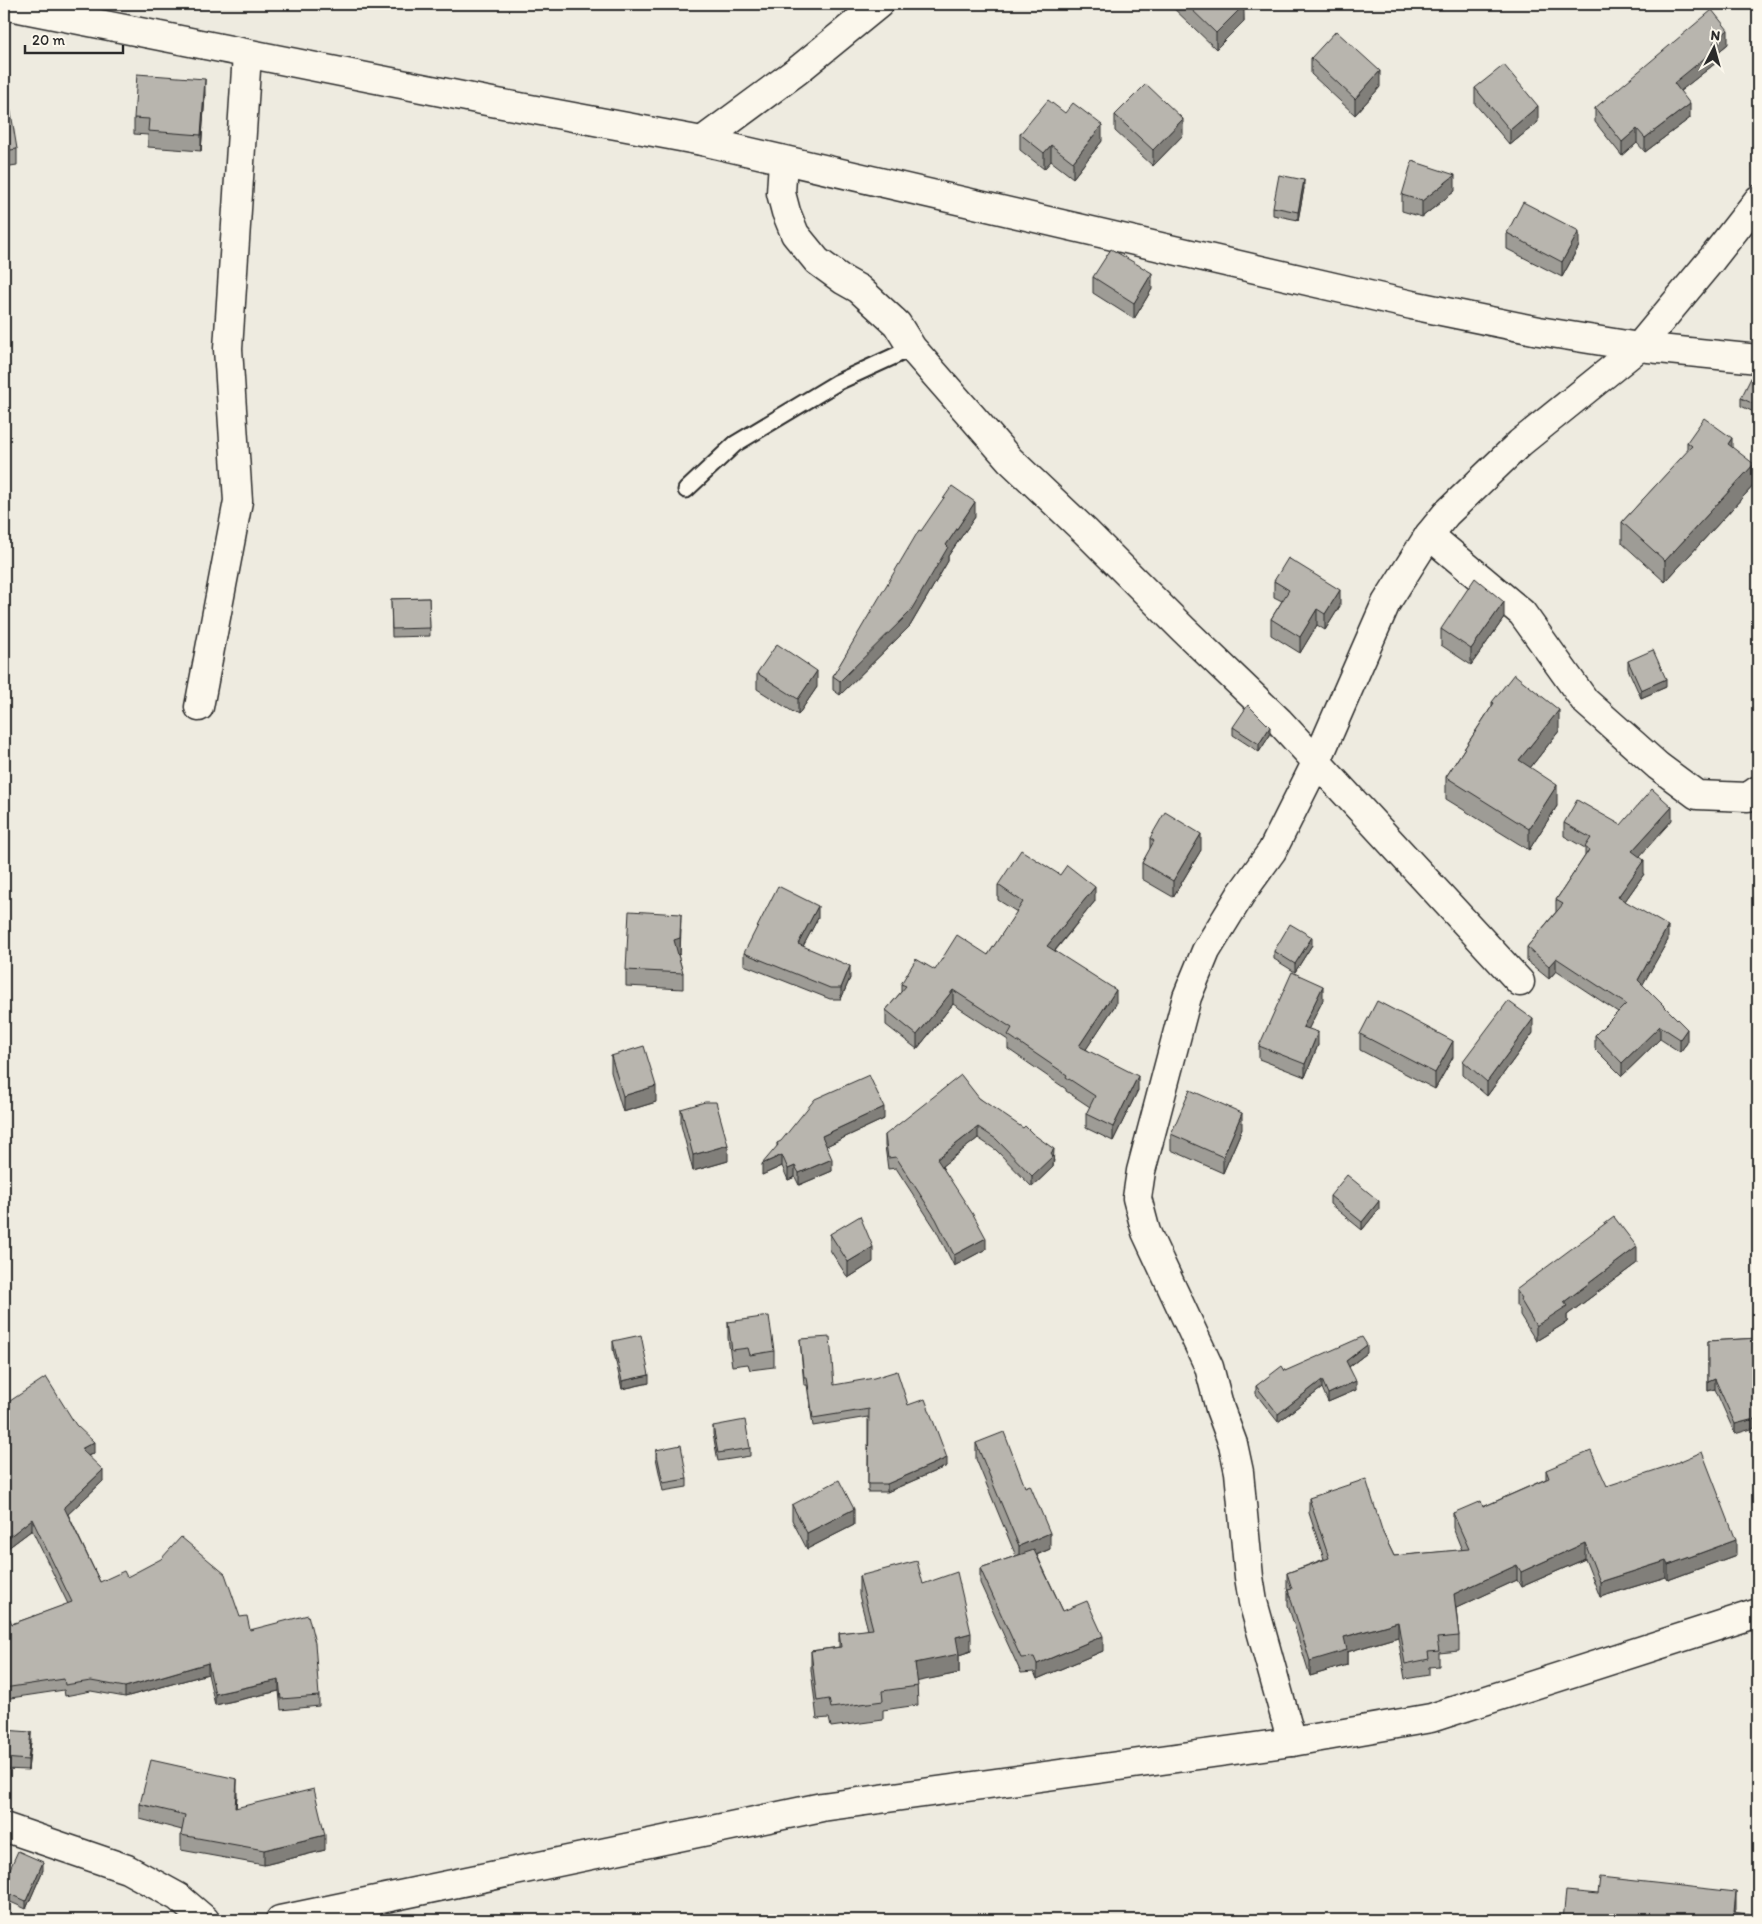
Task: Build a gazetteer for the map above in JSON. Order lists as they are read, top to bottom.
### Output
{
  "scale_bar": "20 m",
  "north": "top"
}
